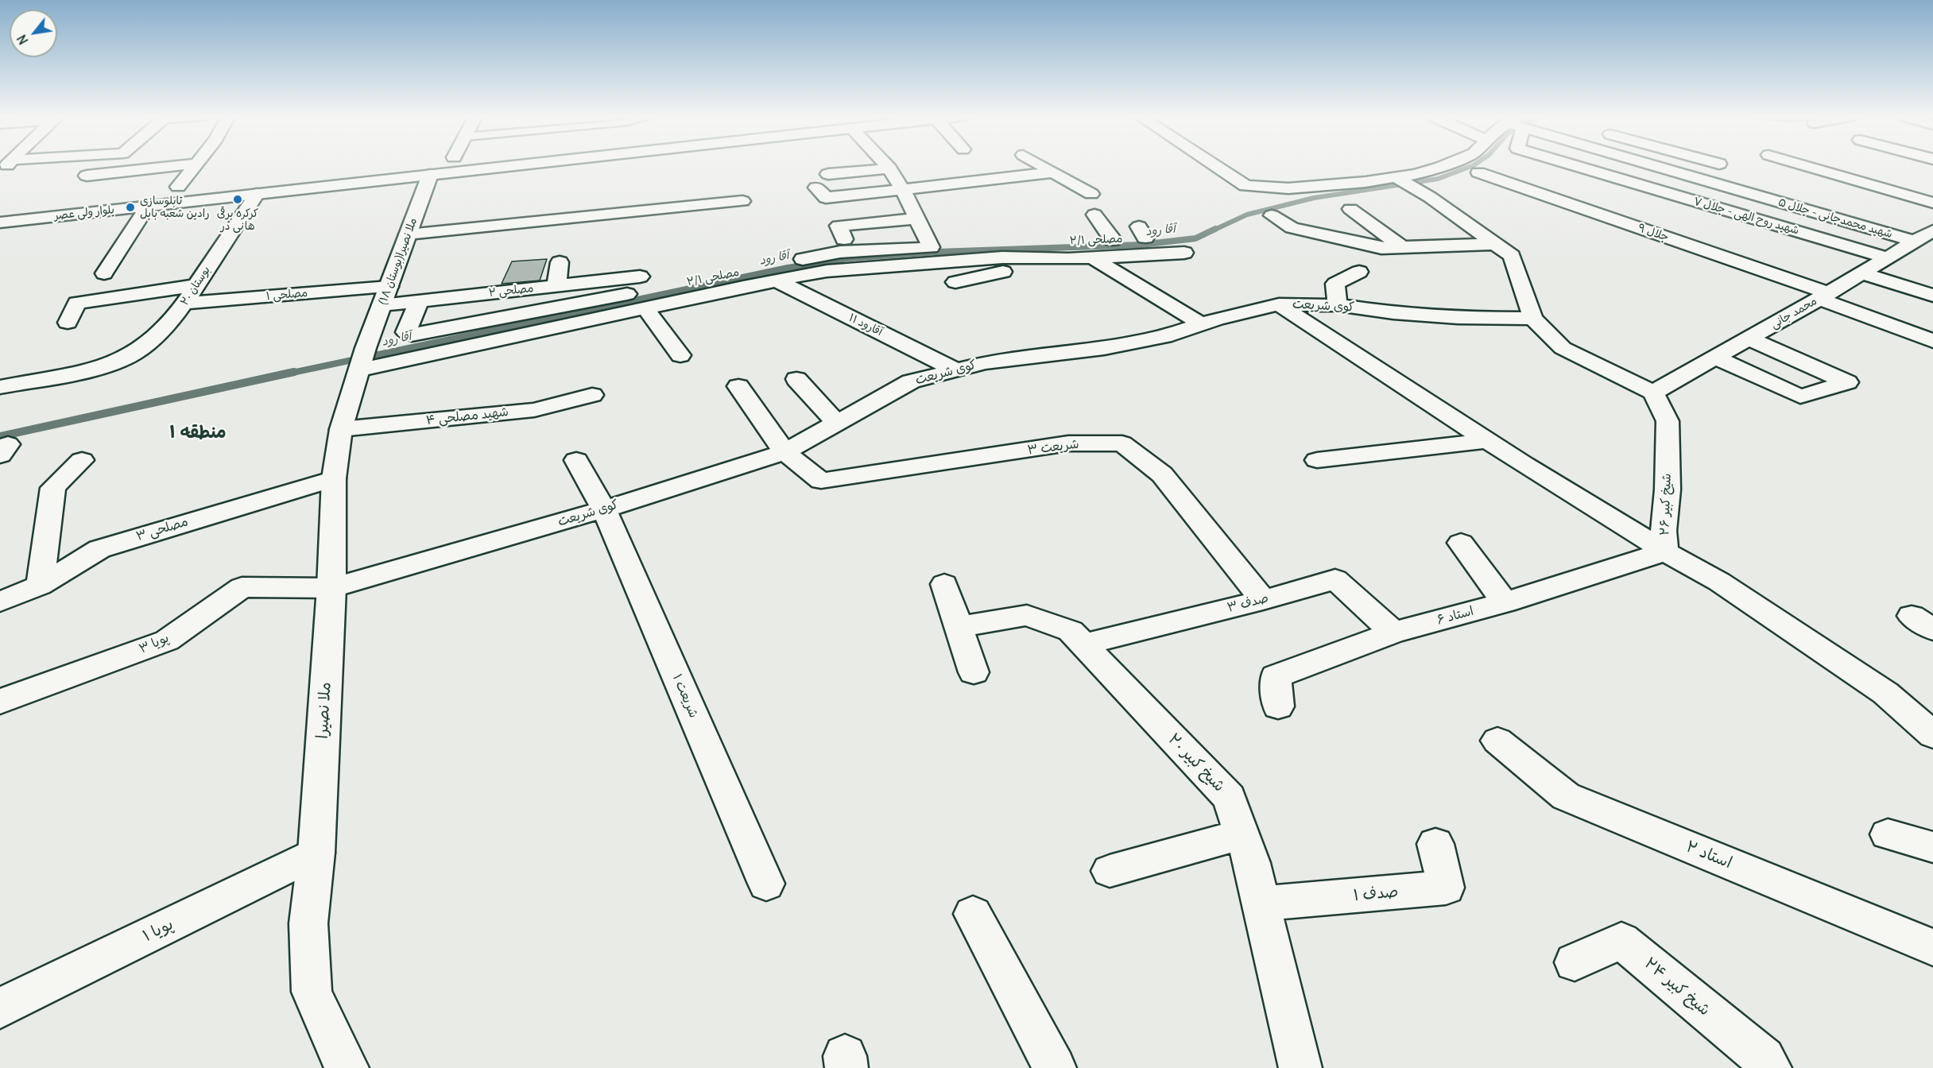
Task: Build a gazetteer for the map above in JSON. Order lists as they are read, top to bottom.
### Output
{
  "streets": {
    "street": [
      "بلوار ولی عصر",
      "شهید روح الهی - جلال ۷",
      "شهید محمدجانی - جلال ۵",
      "جلال ۹",
      "مصلحی ۲/۱",
      "ملا نصیرا(بوستان ۱۸)",
      "بوستان ۲۰",
      "مصلحی ۲",
      "مصلحی ۱",
      "کوی شریعت",
      "محمد جانی",
      "آقارود ۱۱",
      "شهید مصلحی ۴",
      "شریعت ۳",
      "شیخ کبیر ۲۶",
      "مصلحی ۳",
      "صدف ۳",
      "استاد ۶",
      "پویا ۳",
      "شریعت ۱",
      "ملا نصیرا",
      "شیخ کبیر ۲۰",
      "استاد ۲",
      "صدف ۱",
      "پویا ۱",
      "شیخ کبیر ۲۴"
    ]
  },
  "crossings": [
    ["بلوار ولی عصر", "ملا نصیرا(بوستان ۱۸)"],
    ["بلوار ولی عصر", "بوستان ۲۰"],
    ["شهید روح الهی - جلال ۷", "محمد جانی"],
    ["شهید محمدجانی - جلال ۵", "محمد جانی"],
    ["جلال ۹", "محمد جانی"],
    ["مصلحی ۲/۱", "مصلحی ۲"],
    ["ملا نصیرا(بوستان ۱۸)", "مصلحی ۲"],
    ["ملا نصیرا(بوستان ۱۸)", "مصلحی ۱"],
    ["ملا نصیرا(بوستان ۱۸)", "ملا نصیرا"],
    ["بوستان ۲۰", "مصلحی ۱"],
    ["کوی شریعت", "آقارود ۱۱"],
    ["کوی شریعت", "شریعت ۳"],
    ["کوی شریعت", "پویا ۳"],
    ["کوی شریعت", "شریعت ۱"],
    ["کوی شریعت", "ملا نصیرا"],
    ["محمد جانی", "شیخ کبیر ۲۶"],
    ["شهید مصلحی ۴", "ملا نصیرا"],
    ["شریعت ۳", "صدف ۳"],
    ["شیخ کبیر ۲۶", "استاد ۶"],
    ["مصلحی ۳", "ملا نصیرا"],
    ["صدف ۳", "استاد ۶"],
    ["صدف ۳", "شیخ کبیر ۲۰"],
    ["پویا ۳", "ملا نصیرا"],
    ["ملا نصیرا", "پویا ۱"],
    ["شیخ کبیر ۲۰", "صدف ۱"]
  ],
  "districts": ["منطقه ۱"],
  "water": ["آقا رود"],
  "places": ["کرکره برقی هانی در", "تابلوسازی رادین شعبه بابل"],
  "north": "bottom left"
}
